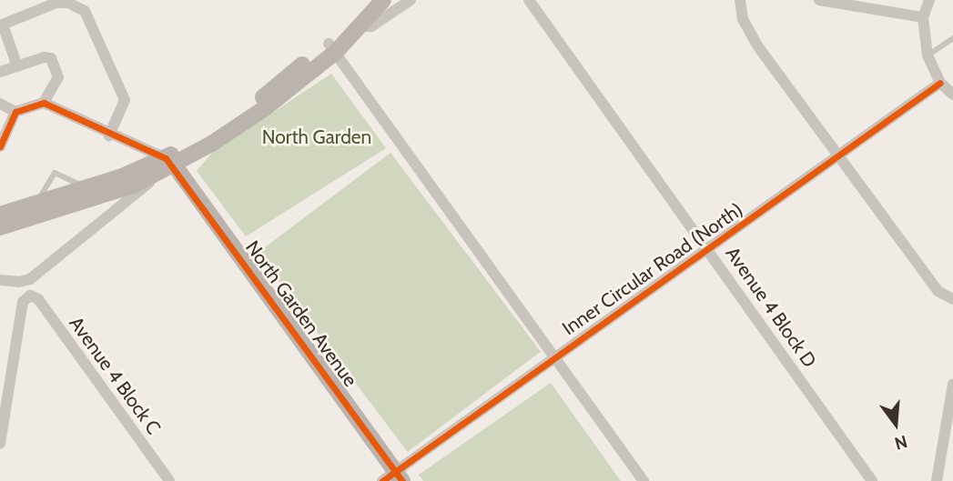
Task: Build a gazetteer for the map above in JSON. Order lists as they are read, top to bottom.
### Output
{
  "streets": {
    "main road": ["North Garden Avenue"],
    "street": ["Inner Circular Road (North)", "Avenue 4 Block D", "Avenue 4 Block C"]
  },
  "crossings": [
    ["Inner Circular Road (North)", "Avenue 4 Block D"],
    ["Inner Circular Road (North)", "North Garden Avenue"]
  ],
  "parks": ["North Garden"],
  "north": "bottom"
}
